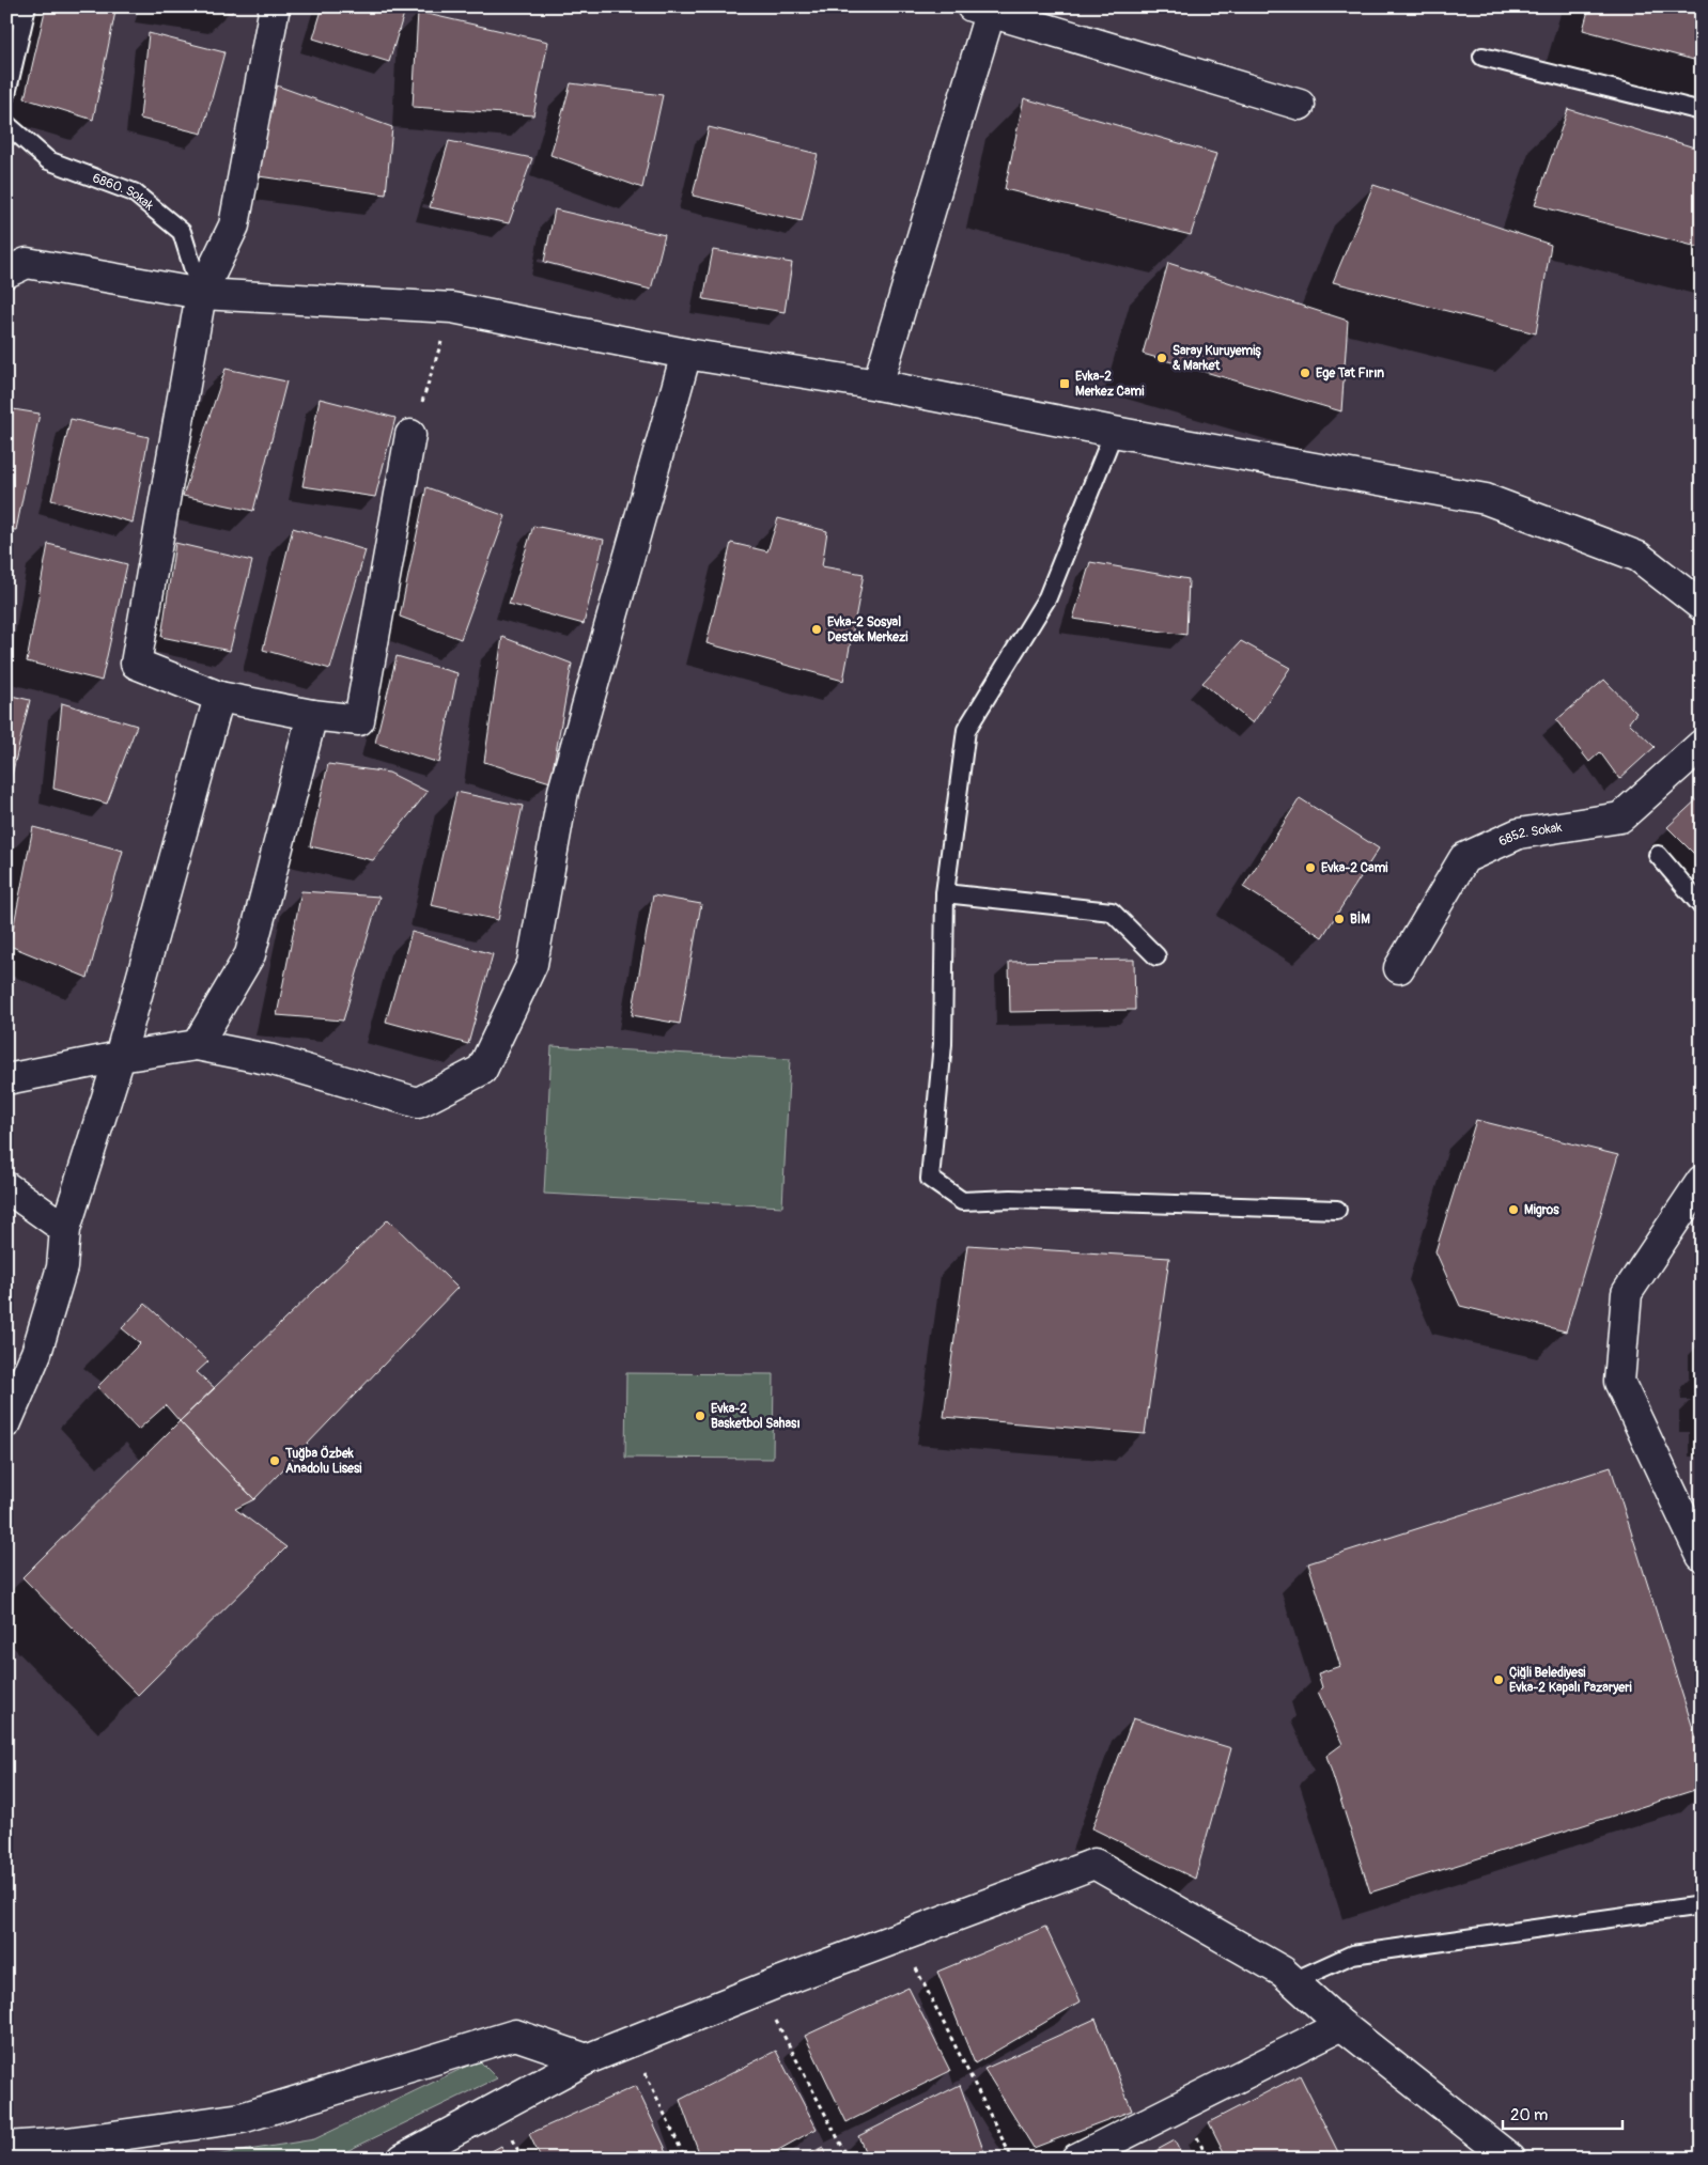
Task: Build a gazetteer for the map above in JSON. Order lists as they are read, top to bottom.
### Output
{
  "streets": {
    "street": ["6852. Sokak"],
    "lane": ["6860. Sokak"]
  },
  "places": {
    "other": [
      "Saray Kuruyemiş & Market",
      "Ege Tat Fırın",
      "Evka-2 Sosyal Destek Merkezi",
      "Evka-2 Cami",
      "BİM",
      "Migros",
      "Evka-2 Basketbol Sahası",
      "Tuğba Özbek Anadolu Lisesi",
      "Çiğli Belediyesi Evka-2 Kapalı Pazaryeri"
    ],
    "transit": ["Evka-2 Merkez Cami"]
  },
  "scale_bar": "20 m"
}
